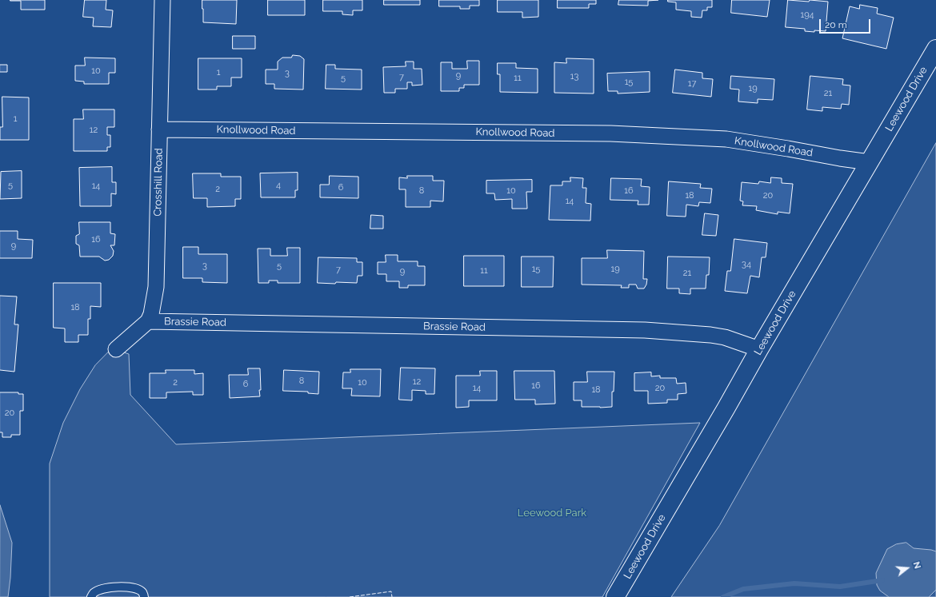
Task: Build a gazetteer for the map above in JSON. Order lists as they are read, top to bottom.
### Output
{
  "streets": {
    "street": [
      "Leewood Drive",
      "Knollwood Road",
      "Crosshill Road",
      "Brassie Road"
    ]
  },
  "crossings": [
    ["Leewood Drive", "Knollwood Road"],
    ["Leewood Drive", "Brassie Road"],
    ["Knollwood Road", "Crosshill Road"],
    ["Crosshill Road", "Brassie Road"]
  ],
  "parks": ["Leewood Park"],
  "house_numbers": [
    "194",
    "10",
    "1",
    "3",
    "9",
    "13",
    "7",
    "5",
    "11",
    "15",
    "17",
    "19",
    "21",
    "1",
    "12",
    "5",
    "4",
    "14",
    "6",
    "2",
    "8",
    "10",
    "16",
    "18",
    "20",
    "14",
    "16",
    "9",
    "34",
    "3",
    "5",
    "15",
    "19",
    "7",
    "11",
    "9",
    "21",
    "18",
    "8",
    "12",
    "2",
    "10",
    "6",
    "16",
    "14",
    "20",
    "18",
    "20"
  ],
  "scale_bar": "20 m",
  "north": "right"
}
